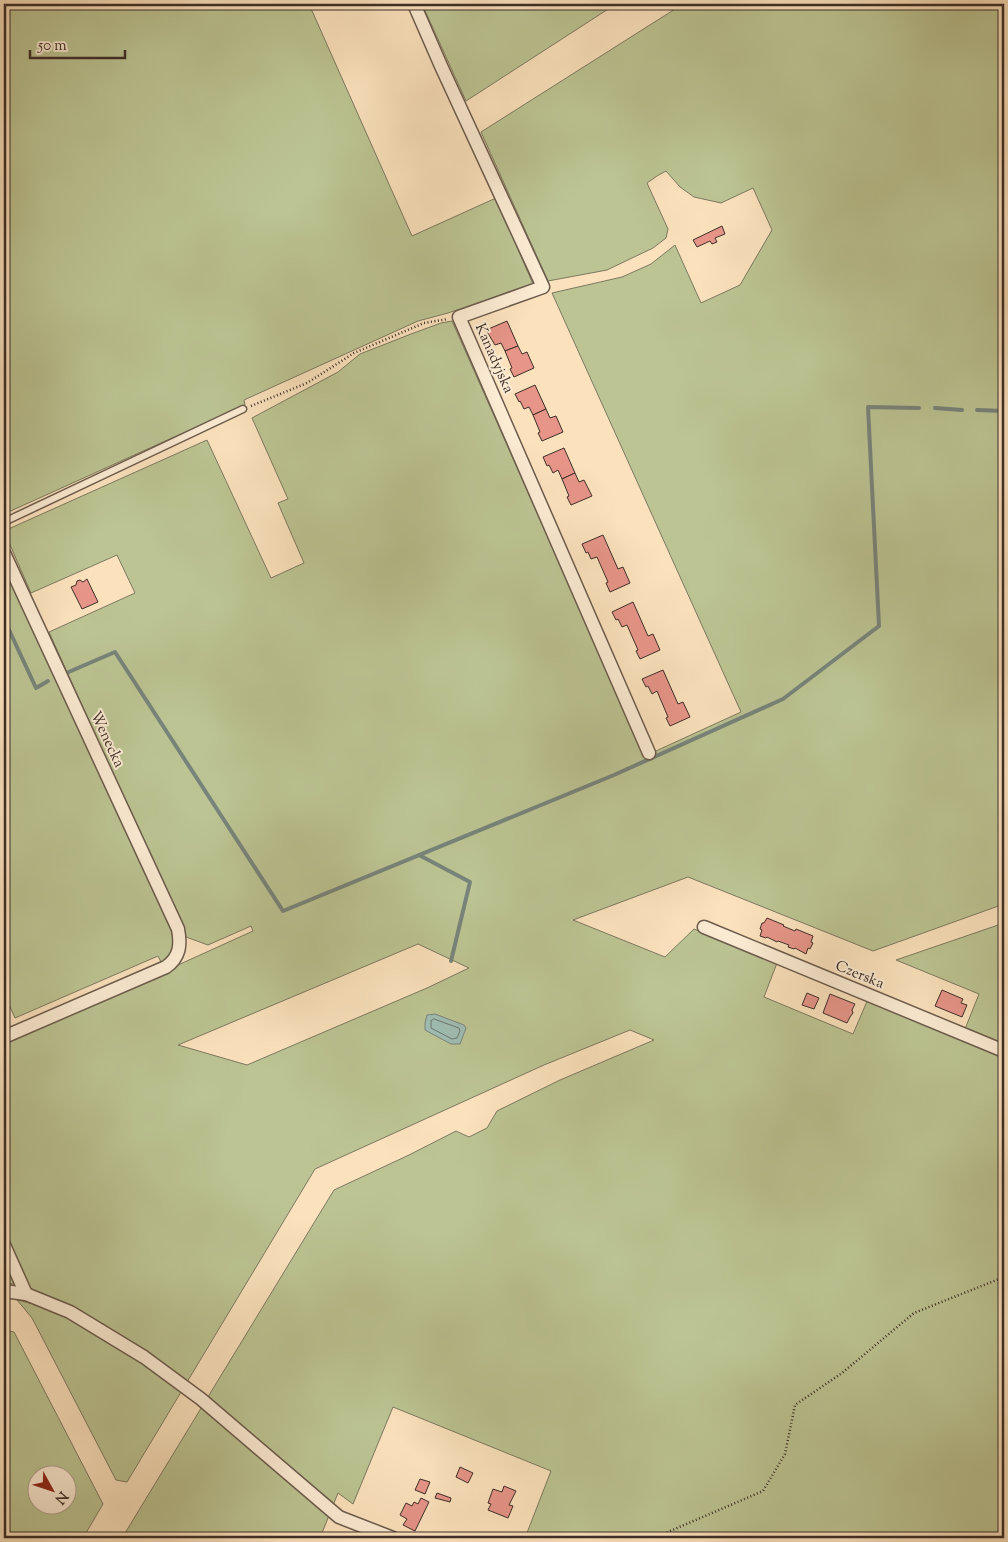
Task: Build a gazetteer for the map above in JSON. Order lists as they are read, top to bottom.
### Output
{
  "streets": {
    "street": ["Kanadyjska", "Wenecka", "Czerska"]
  },
  "scale_bar": "50 m",
  "north": "bottom right"
}
